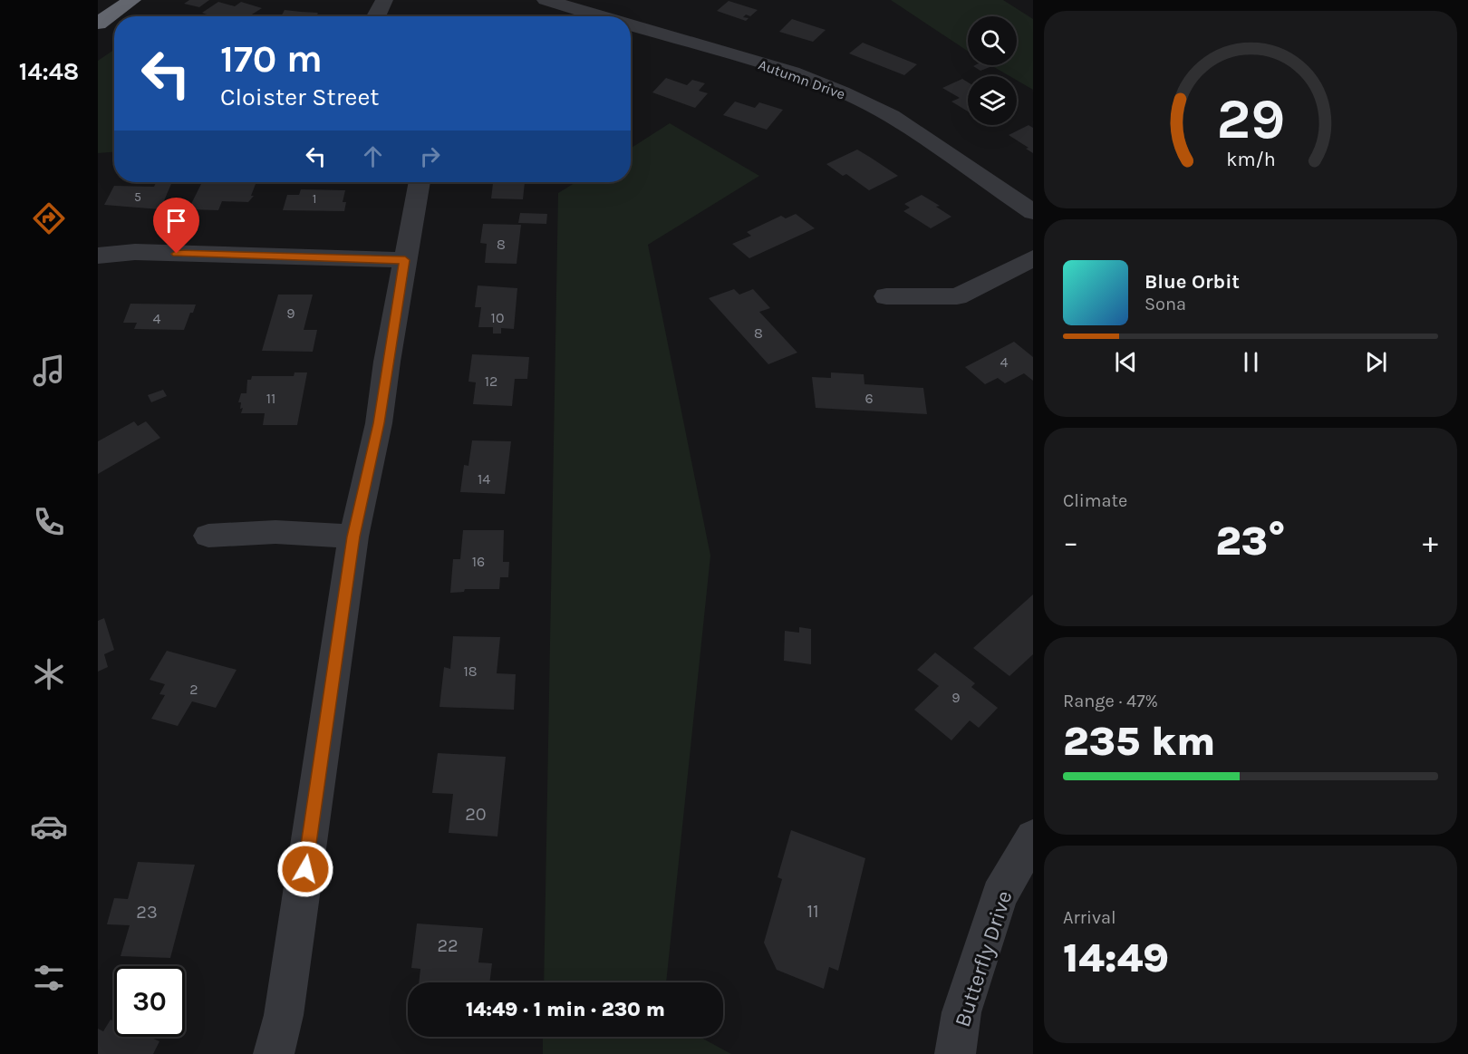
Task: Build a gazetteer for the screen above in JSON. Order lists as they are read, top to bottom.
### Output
{
  "streets": {
    "street": ["Autumn Drive", "Butterfly Drive"]
  },
  "house_numbers": [
    "5",
    "1",
    "8",
    "9",
    "10",
    "4",
    "8",
    "4",
    "12",
    "11",
    "6",
    "14",
    "16",
    "18",
    "2",
    "9",
    "20",
    "11",
    "23",
    "22"
  ],
  "page": {
    "tabs": "14:48",
    "turn": ["170 m", "Cloister Street"],
    "song": ["Blue Orbit", "Sona"],
    "tile": [
      "Climate",
      ["Range · 47%", "235 km"],
      ["Arrival", "14:49"]
    ],
    "heat": ["−", "23°", "+"],
    "limit": "30",
    "trip": "14:49 · 1 min · 230 m",
    "gauge": ["29", "km/h"]
  }
}
